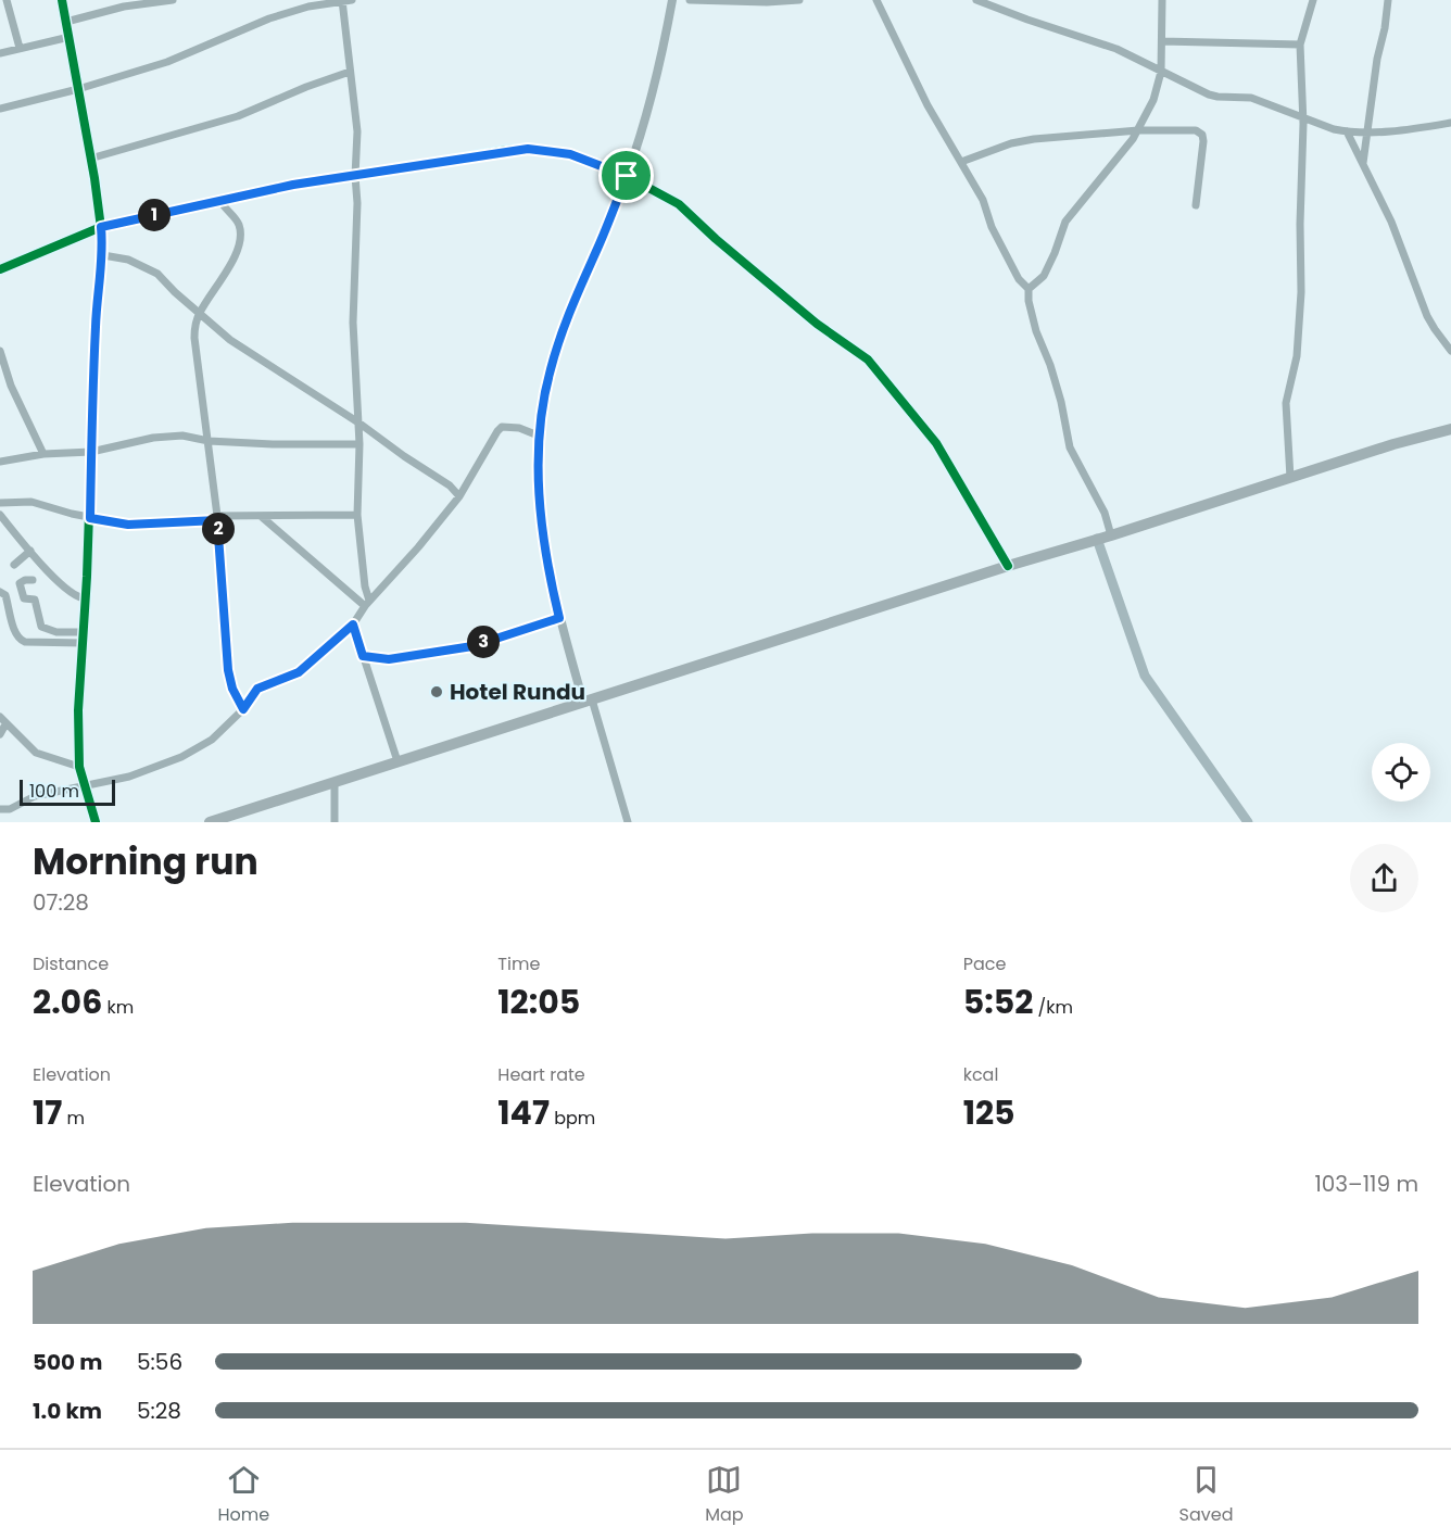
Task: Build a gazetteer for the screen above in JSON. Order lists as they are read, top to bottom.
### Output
{
  "places": ["Hotel Rundu"],
  "scale_bar": "100 m",
  "page": {
    "pins": ["1", "2", "3"],
    "scale": "100 m",
    "heading": ["Morning run", "07:28"],
    "stats": [
      ["Distance", "2.06 km"],
      ["Time", "12:05"],
      ["Pace", "5:52 /km"],
      ["Elevation", "17 m"],
      ["Heart rate", "147 bpm"],
      ["kcal", "125"]
    ],
    "chart": ["Elevation", "103–119 m"],
    "list": [
      {
        "name": "500 m",
        "note": "5:56"
      },
      {
        "name": "1.0 km",
        "note": "5:28"
      }
    ],
    "tabs": ["Home", "Map", "Saved"]
  }
}
